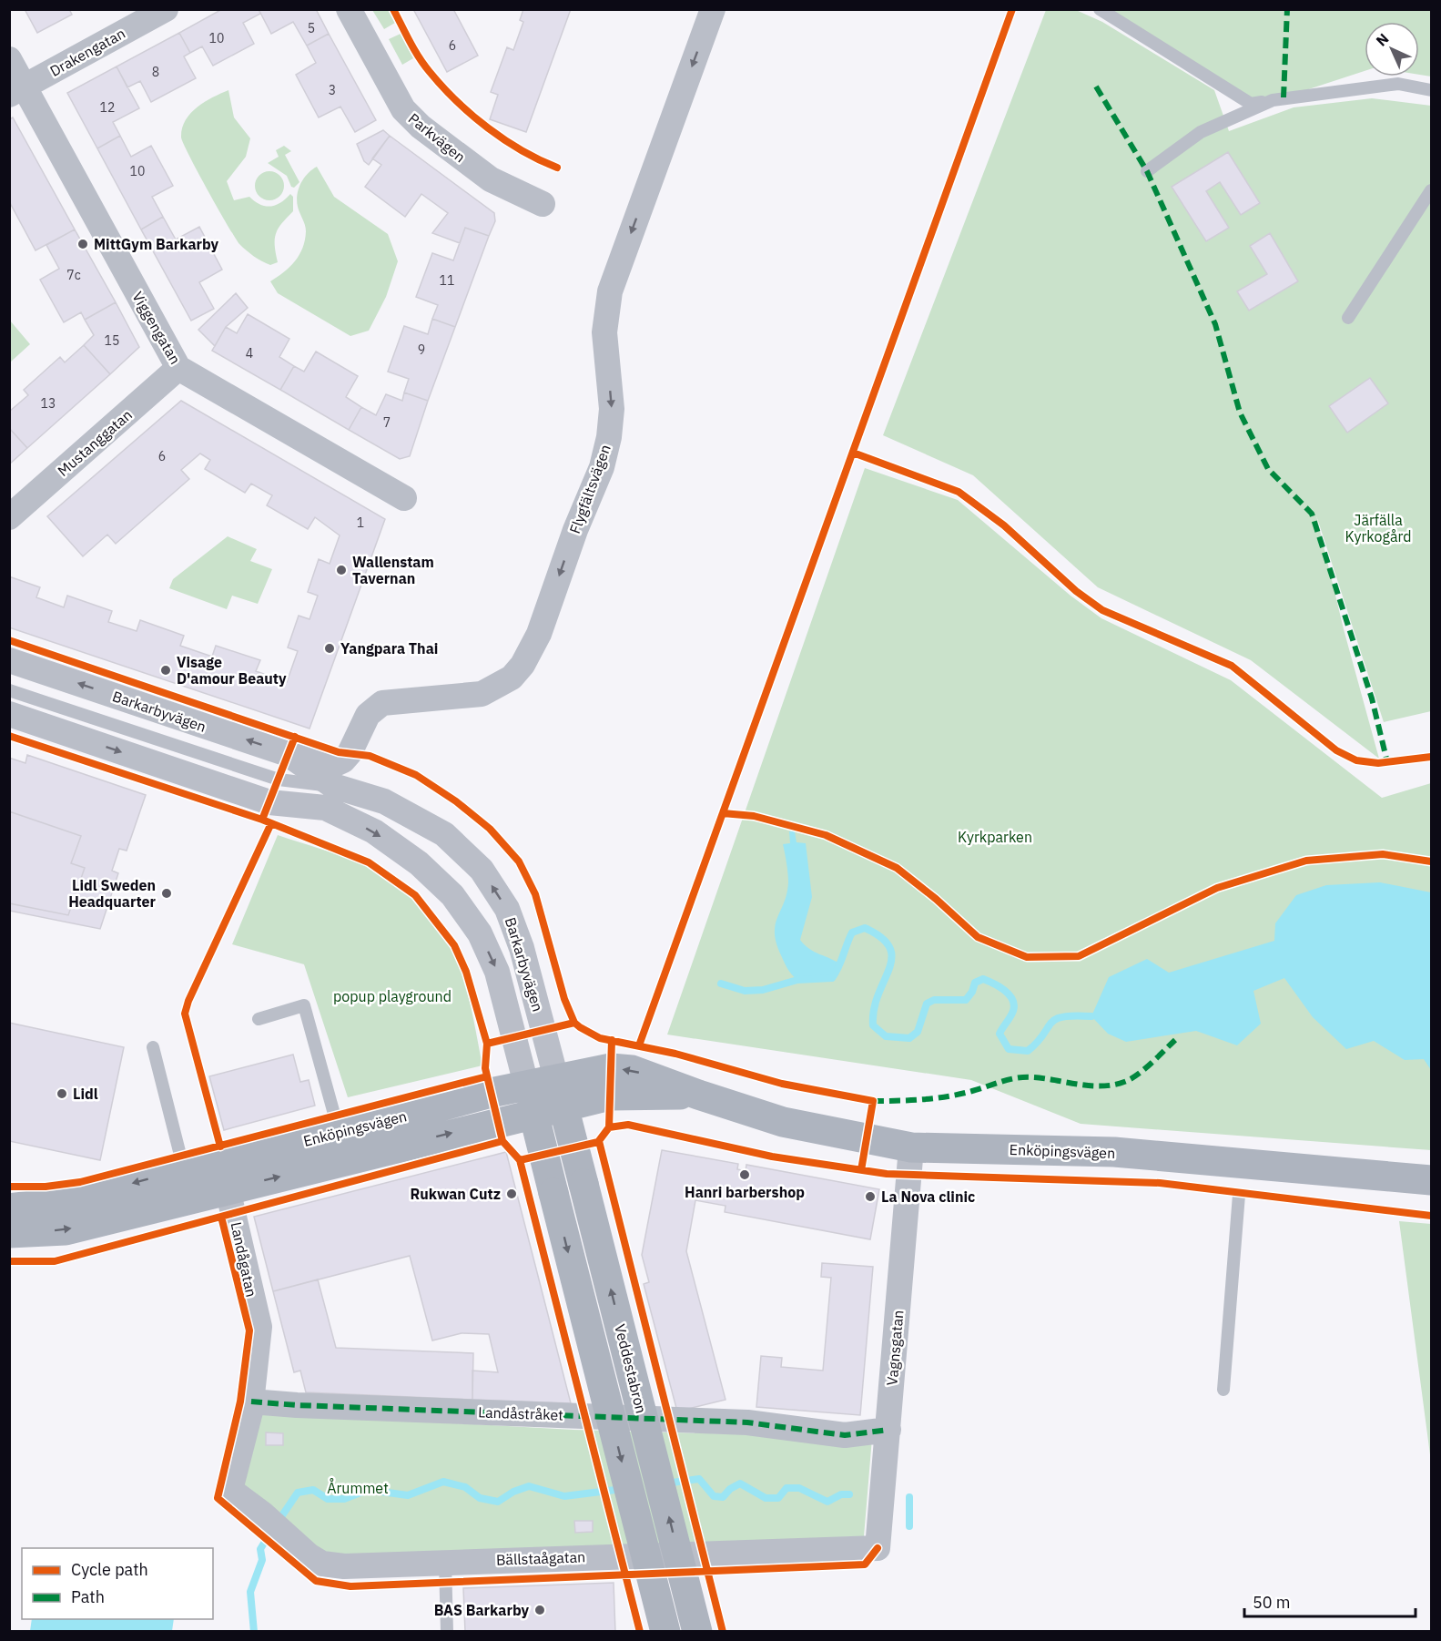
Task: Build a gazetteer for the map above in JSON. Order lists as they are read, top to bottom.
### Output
{
  "streets": {
    "street": [
      "Drakengatan",
      "Parkvägen",
      "Viggengatan",
      "Mustanggatan",
      "Flygfältsvägen",
      "Barkarbyvägen",
      "Enköpingsvägen",
      "Landågatan",
      "Vagnsgatan",
      "Veddestabron",
      "Landåstråket",
      "Bällstaågatan"
    ]
  },
  "crossings": [
    ["Drakengatan", "Viggengatan"],
    ["Viggengatan", "Mustanggatan"],
    ["Flygfältsvägen", "Barkarbyvägen"],
    ["Barkarbyvägen", "Enköpingsvägen"],
    ["Barkarbyvägen", "Veddestabron"],
    ["Enköpingsvägen", "Landågatan"],
    ["Enköpingsvägen", "Vagnsgatan"],
    ["Enköpingsvägen", "Veddestabron"],
    ["Landågatan", "Landåstråket"],
    ["Landågatan", "Bällstaågatan"],
    ["Vagnsgatan", "Landåstråket"],
    ["Vagnsgatan", "Bällstaågatan"]
  ],
  "one_way": ["Flygfältsvägen"],
  "parks": [
    "Järfälla Kyrkogård",
    "Kyrkparken",
    "popup playground",
    "Årummet"
  ],
  "places": [
    "MittGym Barkarby",
    "Wallenstam Tavernan",
    "Yangpara Thai",
    "Visage D'amour Beauty",
    "Lidl Sweden Headquarter",
    "Lidl",
    "Hanri barbershop",
    "Rukwan Cutz",
    "La Nova clinic",
    "BAS Barkarby"
  ],
  "house_numbers": [
    "5",
    "10",
    "6",
    "8",
    "3",
    "12",
    "10",
    "7c",
    "11",
    "15",
    "9",
    "4",
    "13",
    "7",
    "6",
    "1"
  ],
  "legend": ["Cycle path", "Path"],
  "scale_bar": "50 m",
  "north": "top left"
}
